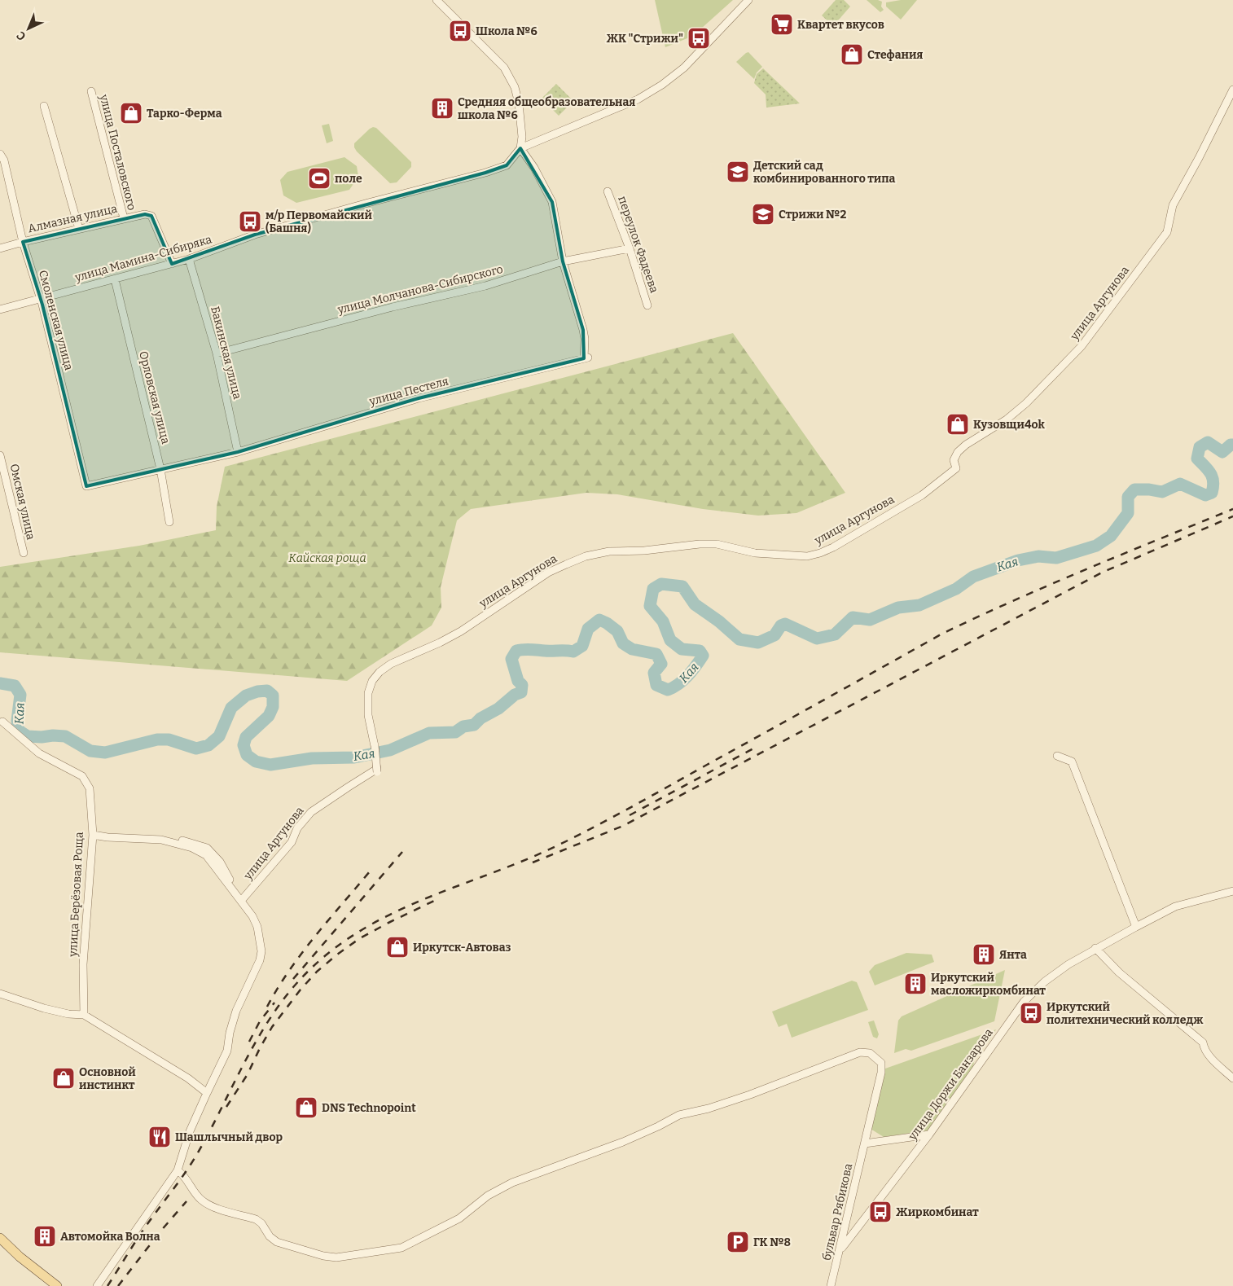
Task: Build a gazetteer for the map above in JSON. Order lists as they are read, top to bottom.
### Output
{
  "streets": {
    "street": [
      "улица Посталовского",
      "Алмазная улица",
      "переулок Фадеева",
      "улица Мамина-Сибиряка",
      "улица Молчанова-Сибирского",
      "улица Аргунова",
      "Смоленская улица",
      "Бакинская улица",
      "улица Пестеля",
      "Орловская улица",
      "Омская улица",
      "улица Берёзовая Роща",
      "улица Доржи Банзарова",
      "бульвар Рябикова"
    ]
  },
  "crossings": [
    ["улица Посталовского", "Алмазная улица"],
    ["Алмазная улица", "улица Мамина-Сибиряка"],
    ["Алмазная улица", "Смоленская улица"],
    ["переулок Фадеева", "улица Молчанова-Сибирского"],
    ["улица Мамина-Сибиряка", "Смоленская улица"],
    ["улица Мамина-Сибиряка", "Бакинская улица"],
    ["улица Мамина-Сибиряка", "Орловская улица"],
    ["улица Молчанова-Сибирского", "Бакинская улица"],
    ["улица Молчанова-Сибирского", "улица Пестеля"],
    ["Смоленская улица", "улица Пестеля"],
    ["Бакинская улица", "улица Пестеля"],
    ["улица Пестеля", "Орловская улица"],
    ["улица Доржи Банзарова", "бульвар Рябикова"]
  ],
  "water": ["Кая"],
  "parks": ["Кайская роща"],
  "places": {
    "supermarket": ["Квартет вкусов"],
    "bus stop": [
      "Школа №6",
      "ЖК \"Стрижи\"",
      "м/р Первомайский (Башня)",
      "Иркутский политехнический колледж",
      "Жиркомбинат"
    ],
    "shop": [
      "Стефания",
      "Тарко-Ферма",
      "Кузовщи4оk",
      "Иркутск-Автоваз",
      "Основной инстинкт",
      "DNS Technopoint"
    ],
    "building": [
      "Средняя общеобразовательная школа №6",
      "Янта",
      "Иркутский масложиркомбинат",
      "Автомойка Волна"
    ],
    "school or university": ["Детский сад комбинированного типа", "Стрижи №2"],
    "sports": ["поле"],
    "restaurant": ["Шашлычный двор"],
    "parking": ["ГК №8"]
  },
  "north": "bottom left"
}
